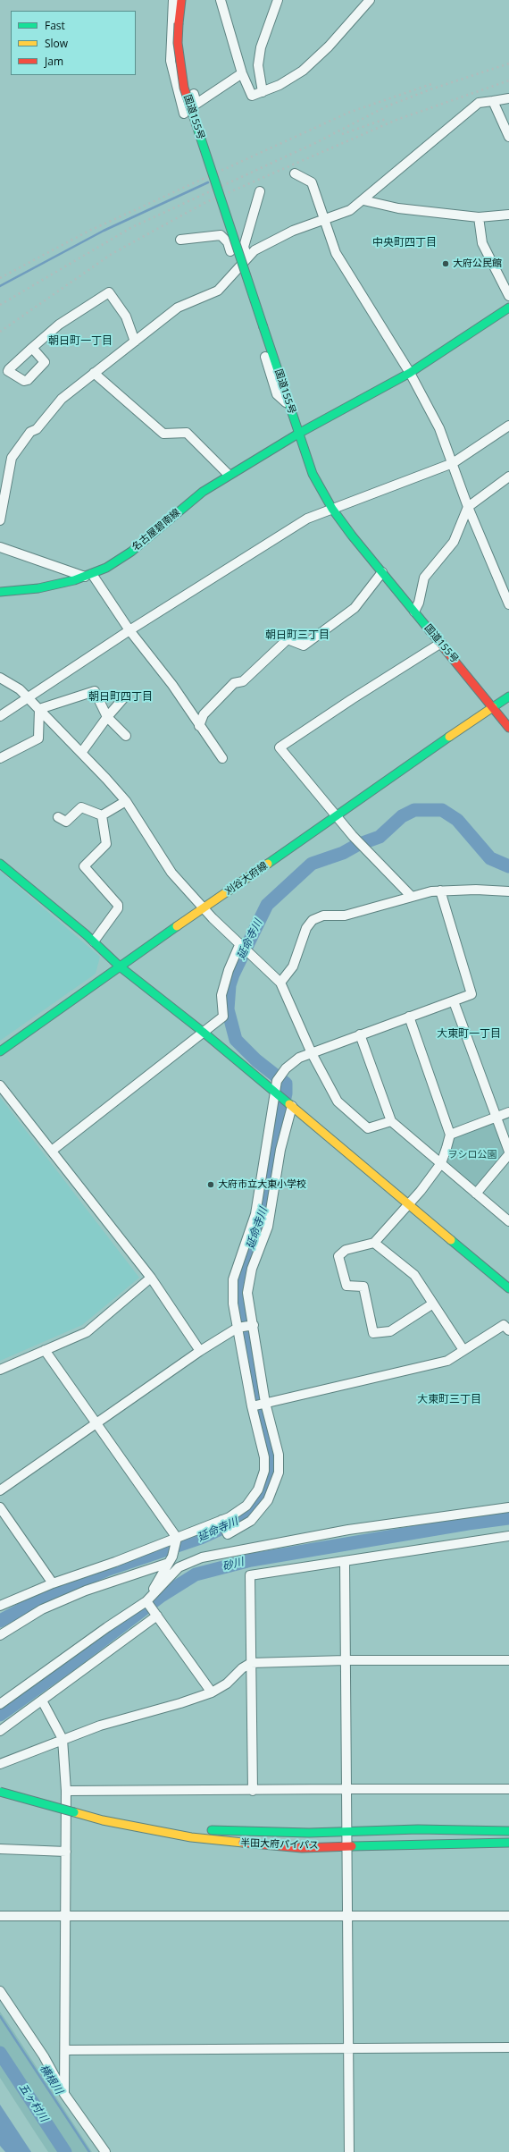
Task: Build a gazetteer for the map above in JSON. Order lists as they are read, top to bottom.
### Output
{
  "streets": {
    "main road": [
      "国道155号",
      "名古屋碧南線",
      "刈谷大府線",
      "半田大府パイパス"
    ]
  },
  "crossings": [
    ["国道155号", "名古屋碧南線"],
    ["国道155号", "刈谷大府線"]
  ],
  "districts": [
    "中央町四丁目",
    "朝日町一丁目",
    "朝日町三丁目",
    "朝日町四丁目",
    "大東町一丁目",
    "大東町三丁目"
  ],
  "water": [
    "延命寺川",
    "砂川",
    "横根川",
    "五ヶ村川"
  ],
  "parks": ["ヲシロ公園"],
  "places": ["大府公民館", "大府市立大東小学校"],
  "legend": ["Fast", "Slow", "Jam"]
}
